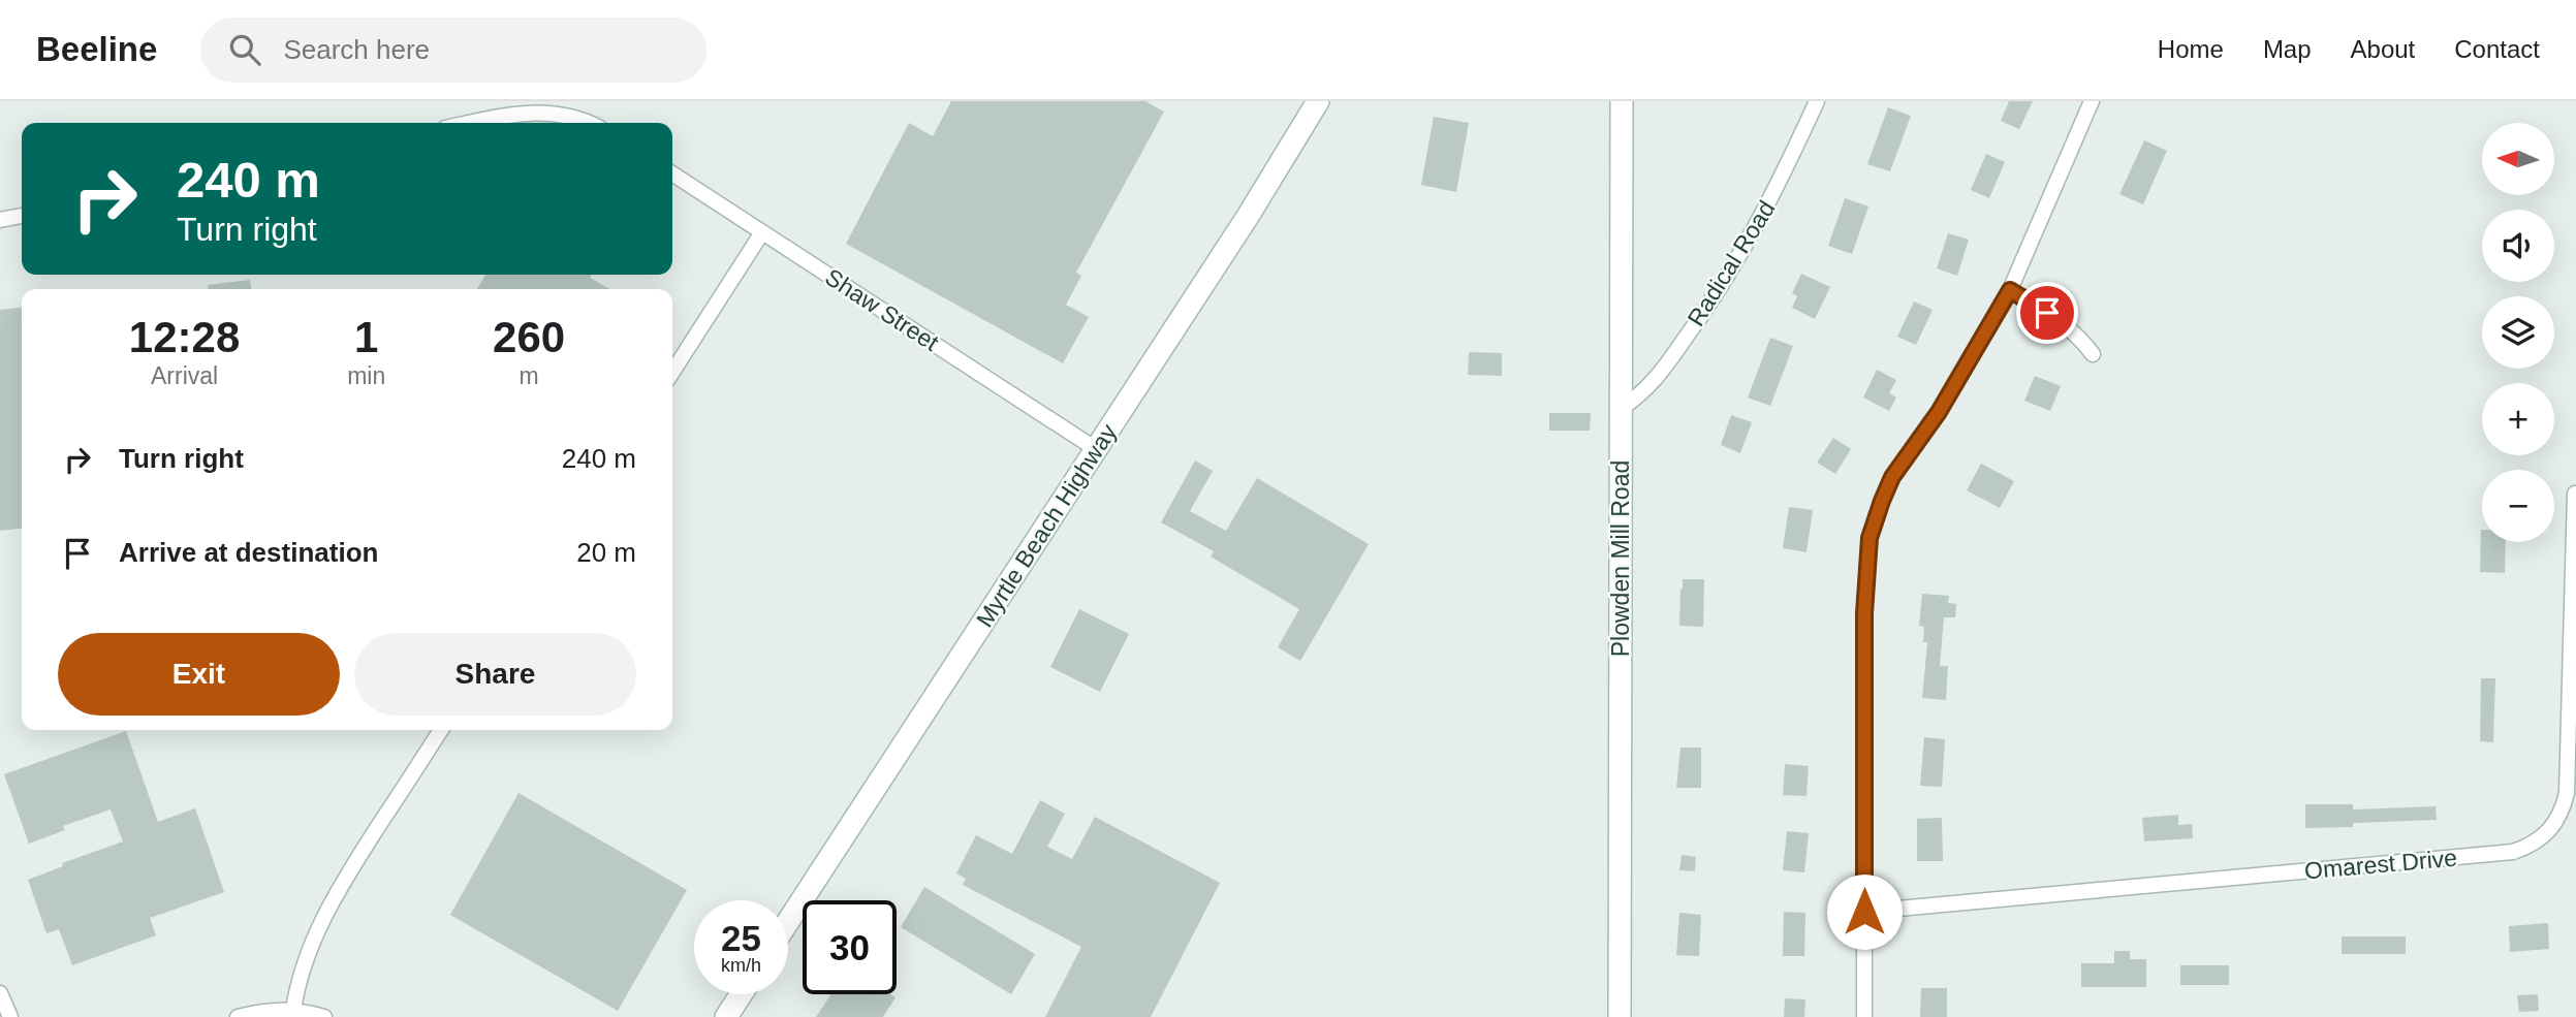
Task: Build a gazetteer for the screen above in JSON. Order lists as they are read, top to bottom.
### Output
{
  "streets": {
    "main road": ["Myrtle Beach Highway", "Plowden Mill Road"],
    "street": ["Radical Road", "Shaw Street", "Omarest Drive"]
  },
  "crossings": [
    ["Radical Road", "Plowden Mill Road"],
    ["Shaw Street", "Myrtle Beach Highway"]
  ],
  "north": "left",
  "page": {
    "header": "Beeline",
    "search": "Search here",
    "nav": [
      "Home",
      "Map",
      "About",
      "Contact"
    ],
    "map_buttons": ["+", "−"],
    "turn": ["240 m", "Turn right"],
    "eta": [
      "12:28",
      "Arrival",
      "1",
      "min",
      "260",
      "m"
    ],
    "list": [
      {
        "name": "Turn right",
        "value": "240 m"
      },
      {
        "name": "Arrive at destination",
        "value": "20 m"
      }
    ],
    "buttons": ["Exit", "Share"],
    "speed": "25 km/h",
    "limit": "30"
  }
}
